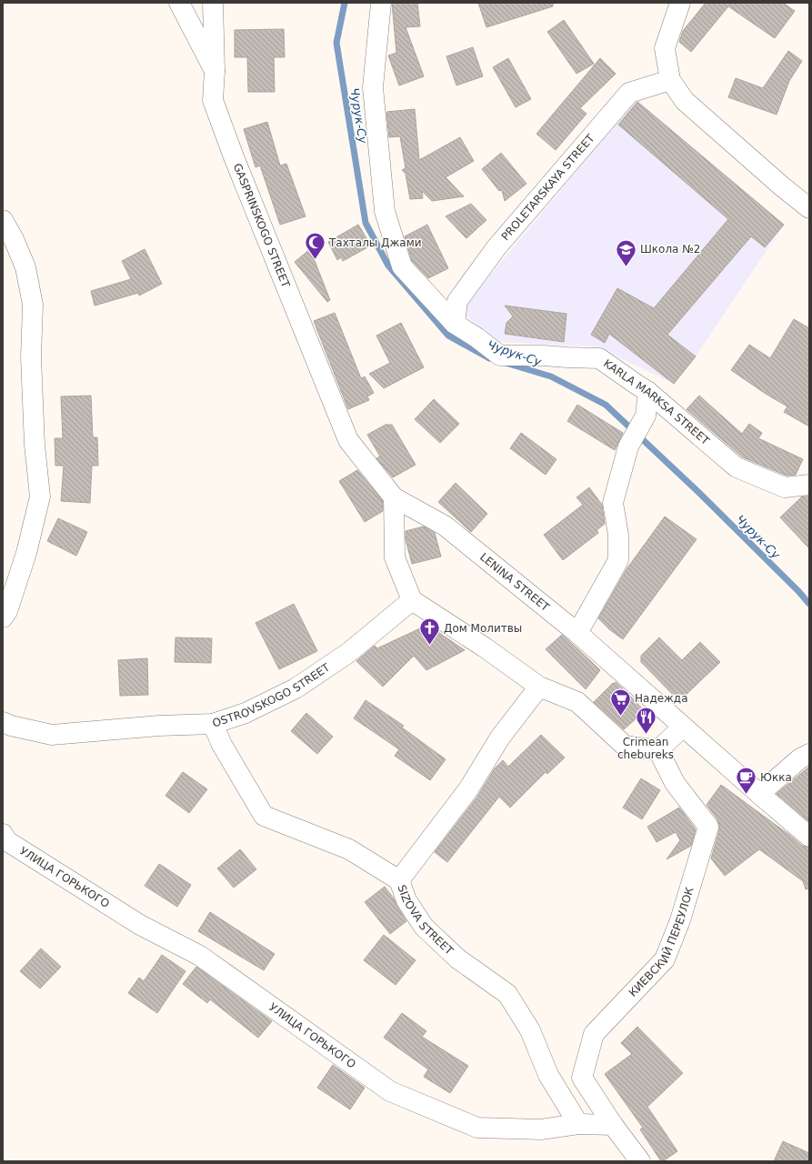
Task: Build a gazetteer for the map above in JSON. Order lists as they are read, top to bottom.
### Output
{
  "streets": {
    "street": [
      "PROLETARSKAYA STREET",
      "GASPRINSKOGO STREET",
      "KARLA MARKSA STREET",
      "LENINA STREET",
      "OSTROVSKOGO STREET",
      "УЛИЦА ГОРЬКОГО",
      "SIZOVA STREET",
      "КИЕВСКИЙ ПЕРЕУЛОК"
    ]
  },
  "crossings": [
    ["PROLETARSKAYA STREET", "KARLA MARKSA STREET"],
    ["GASPRINSKOGO STREET", "LENINA STREET"],
    ["OSTROVSKOGO STREET", "SIZOVA STREET"],
    ["УЛИЦА ГОРЬКОГО", "SIZOVA STREET"],
    ["УЛИЦА ГОРЬКОГО", "КИЕВСКИЙ ПЕРЕУЛОК"]
  ],
  "water": ["Чурук-Су"],
  "places": {
    "mosque": ["Тахталы Джами"],
    "school or university": ["Школа №2"],
    "church": ["Дом Молитвы"],
    "supermarket": ["Надежда"],
    "restaurant": ["Crimean chebureks"],
    "cafe": ["Юкка"]
  }
}
